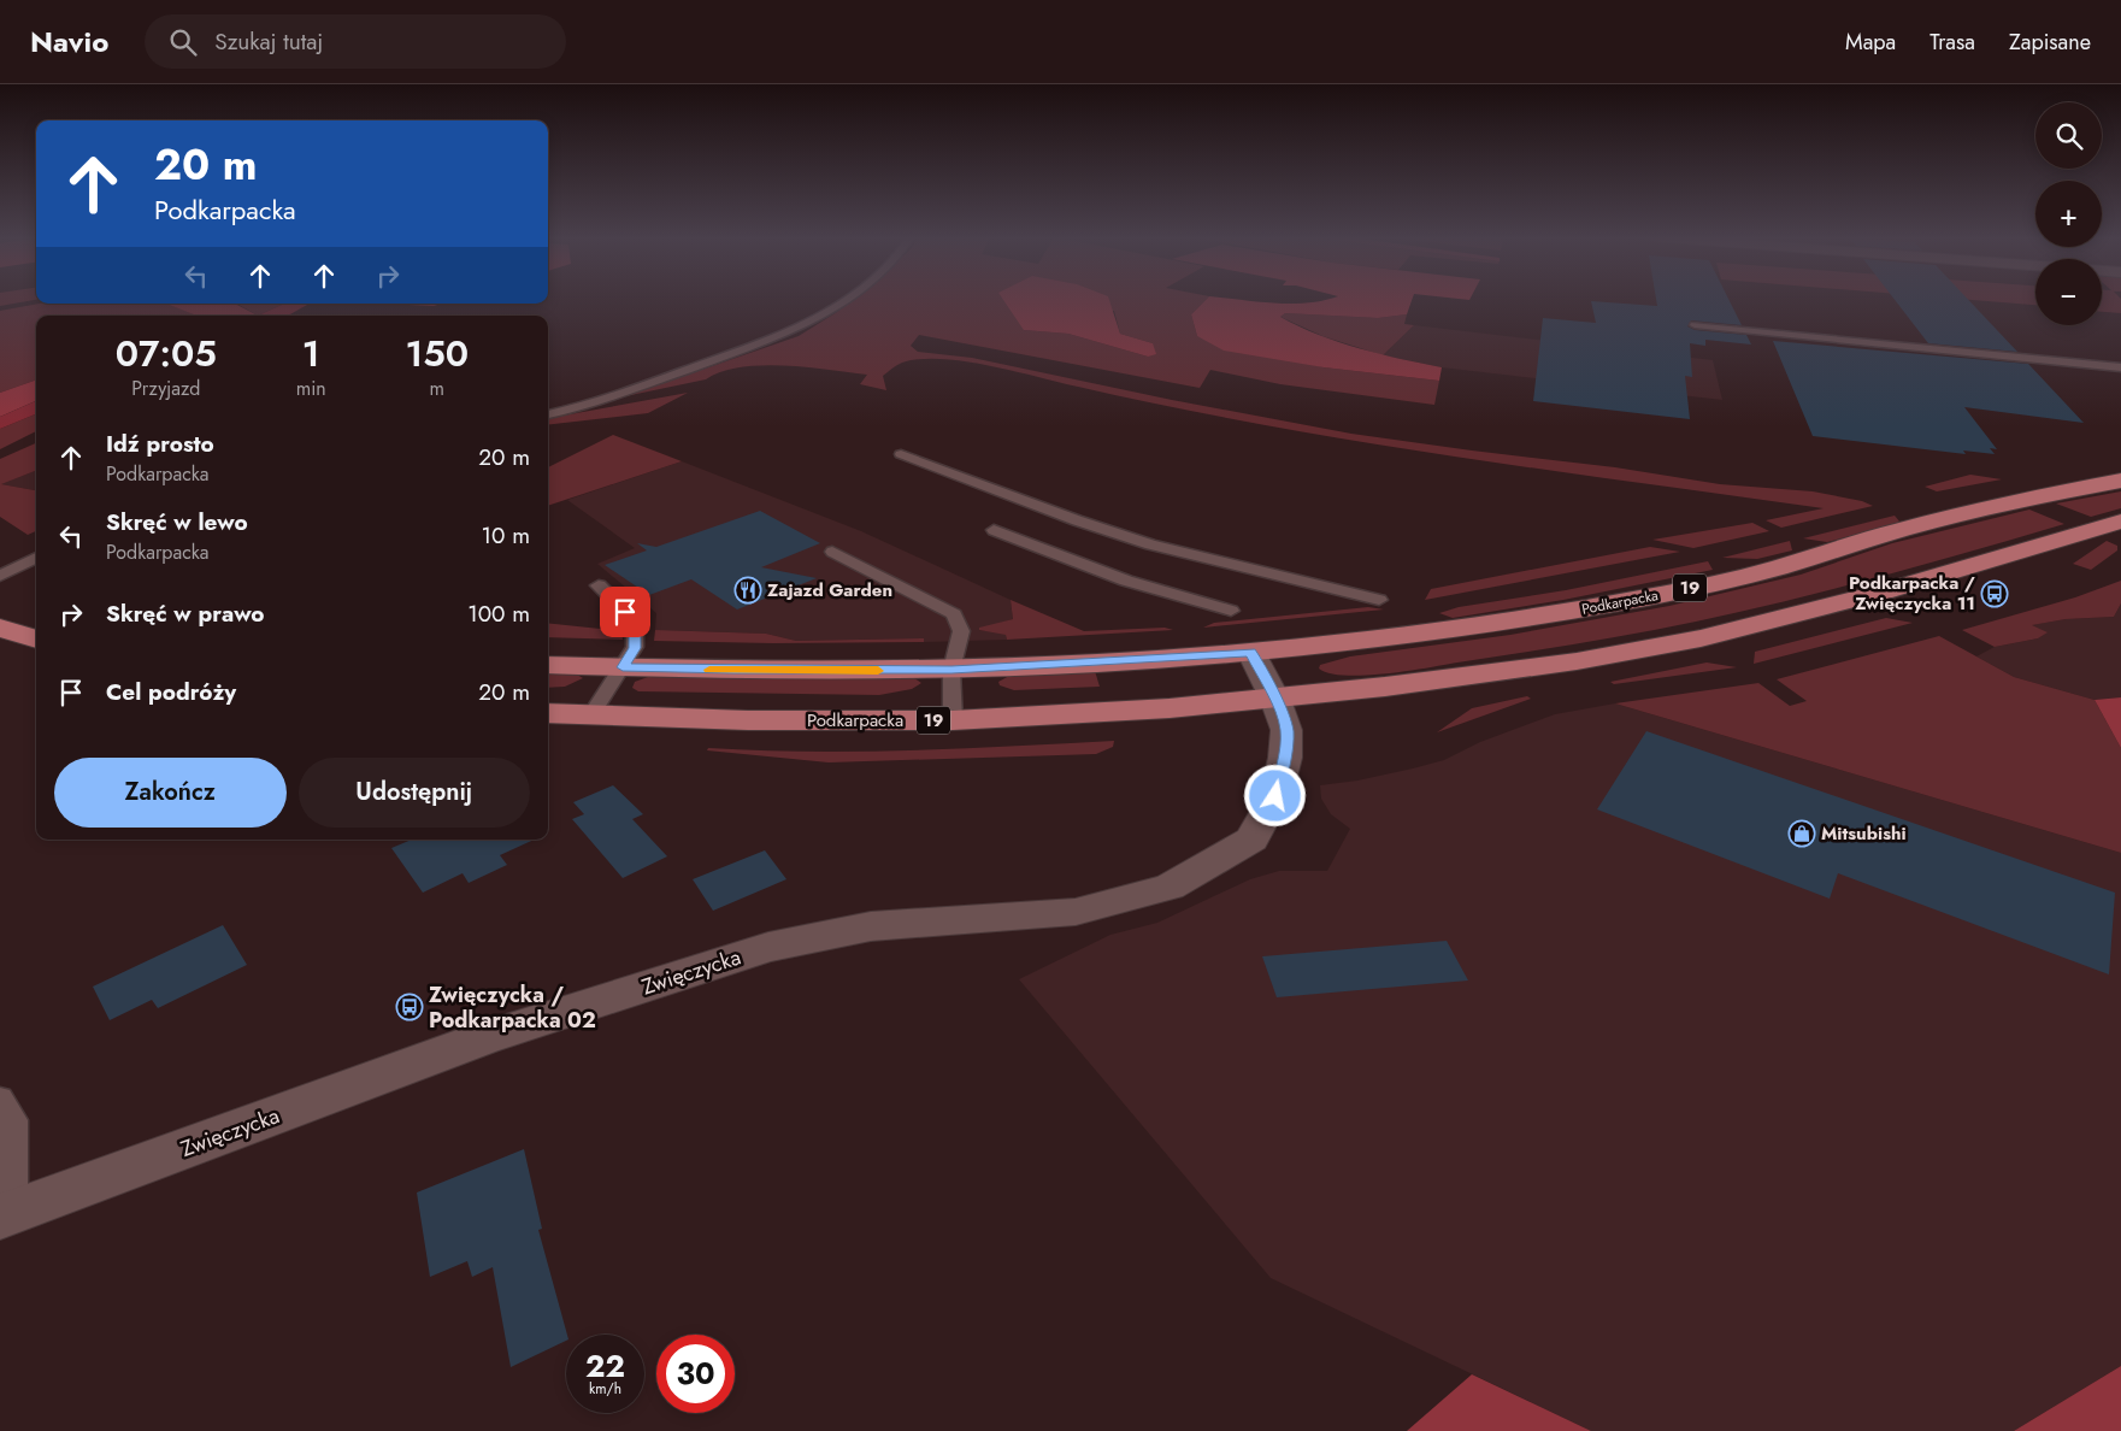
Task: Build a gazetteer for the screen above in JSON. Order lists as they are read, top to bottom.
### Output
{
  "streets": {
    "highway": ["19", "Podkarpacka"],
    "street": ["Zwięczycka"]
  },
  "crossings": [
    ["Podkarpacka", "Zwięczycka"]
  ],
  "places": {
    "restaurant": ["Zajazd Garden"],
    "bus stop": ["Podkarpacka / Zwięczycka 11", "Zwięczycka / Podkarpacka 02"],
    "shop": ["Mitsubishi"]
  },
  "page": {
    "header": "Navio",
    "search": "Szukaj tutaj",
    "nav": ["Mapa", "Trasa", "Zapisane"],
    "map_buttons": ["+", "−"],
    "turn": ["20 m", "Podkarpacka"],
    "eta": [
      "07:05",
      "Przyjazd",
      "1",
      "min",
      "150",
      "m"
    ],
    "list": [
      {
        "name": "Idź prosto",
        "note": "Podkarpacka",
        "value": "20 m"
      },
      {
        "name": "Skręć w lewo",
        "note": "Podkarpacka",
        "value": "10 m"
      },
      {
        "name": "Skręć w prawo",
        "value": "100 m"
      },
      {
        "name": "Cel podróży",
        "value": "20 m"
      }
    ],
    "buttons": ["Zakończ", "Udostępnij"],
    "speed": "22 km/h",
    "limit": "30"
  }
}
